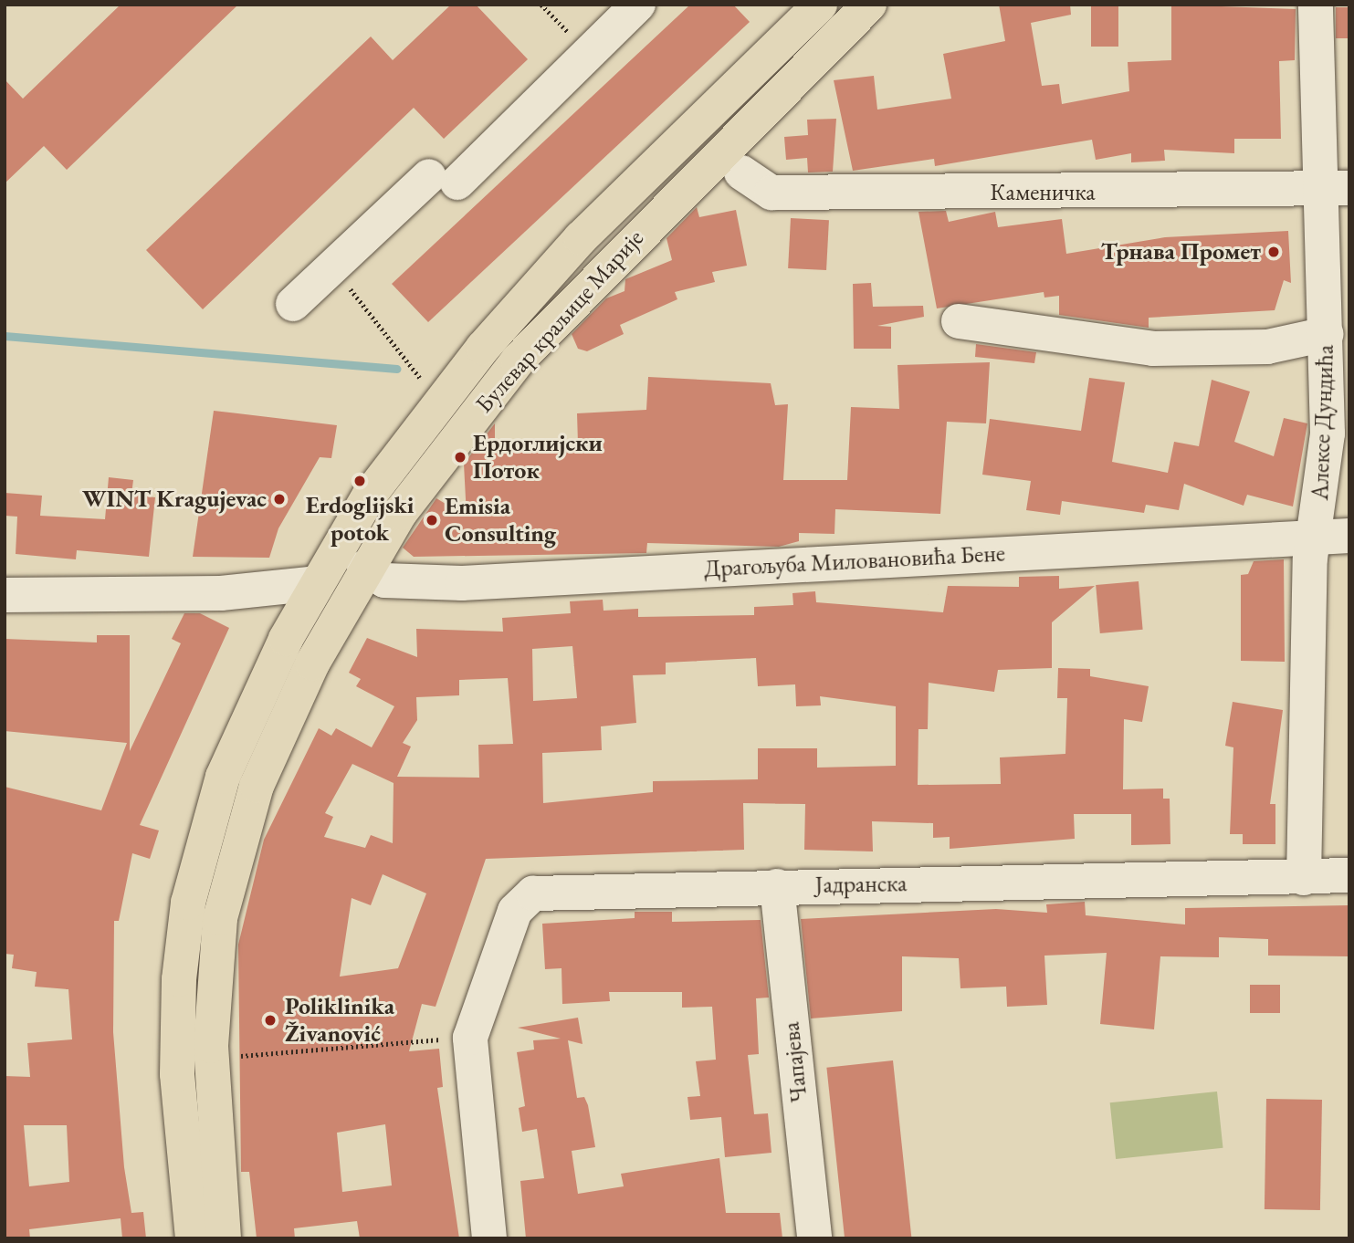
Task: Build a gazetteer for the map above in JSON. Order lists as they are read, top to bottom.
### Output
{
  "streets": {
    "main road": ["Булевар краљице Марије"],
    "street": [
      "Каменичка",
      "Алексе Дундића",
      "Драгољуба Миловановића Бене",
      "Јадранска",
      "Чапајева"
    ]
  },
  "crossings": [
    ["Каменичка", "Алексе Дундића"],
    ["Булевар краљице Марије", "Драгољуба Миловановића Бене"],
    ["Алексе Дундића", "Драгољуба Миловановића Бене"],
    ["Алексе Дундића", "Јадранска"],
    ["Јадранска", "Чапајева"]
  ],
  "places": [
    "Трнава Промет",
    "Ердоглијски Поток",
    "Erdoglijski potok",
    "WINT Kragujevac",
    "Emisia Consulting",
    "Poliklinika Živanović"
  ]
}
